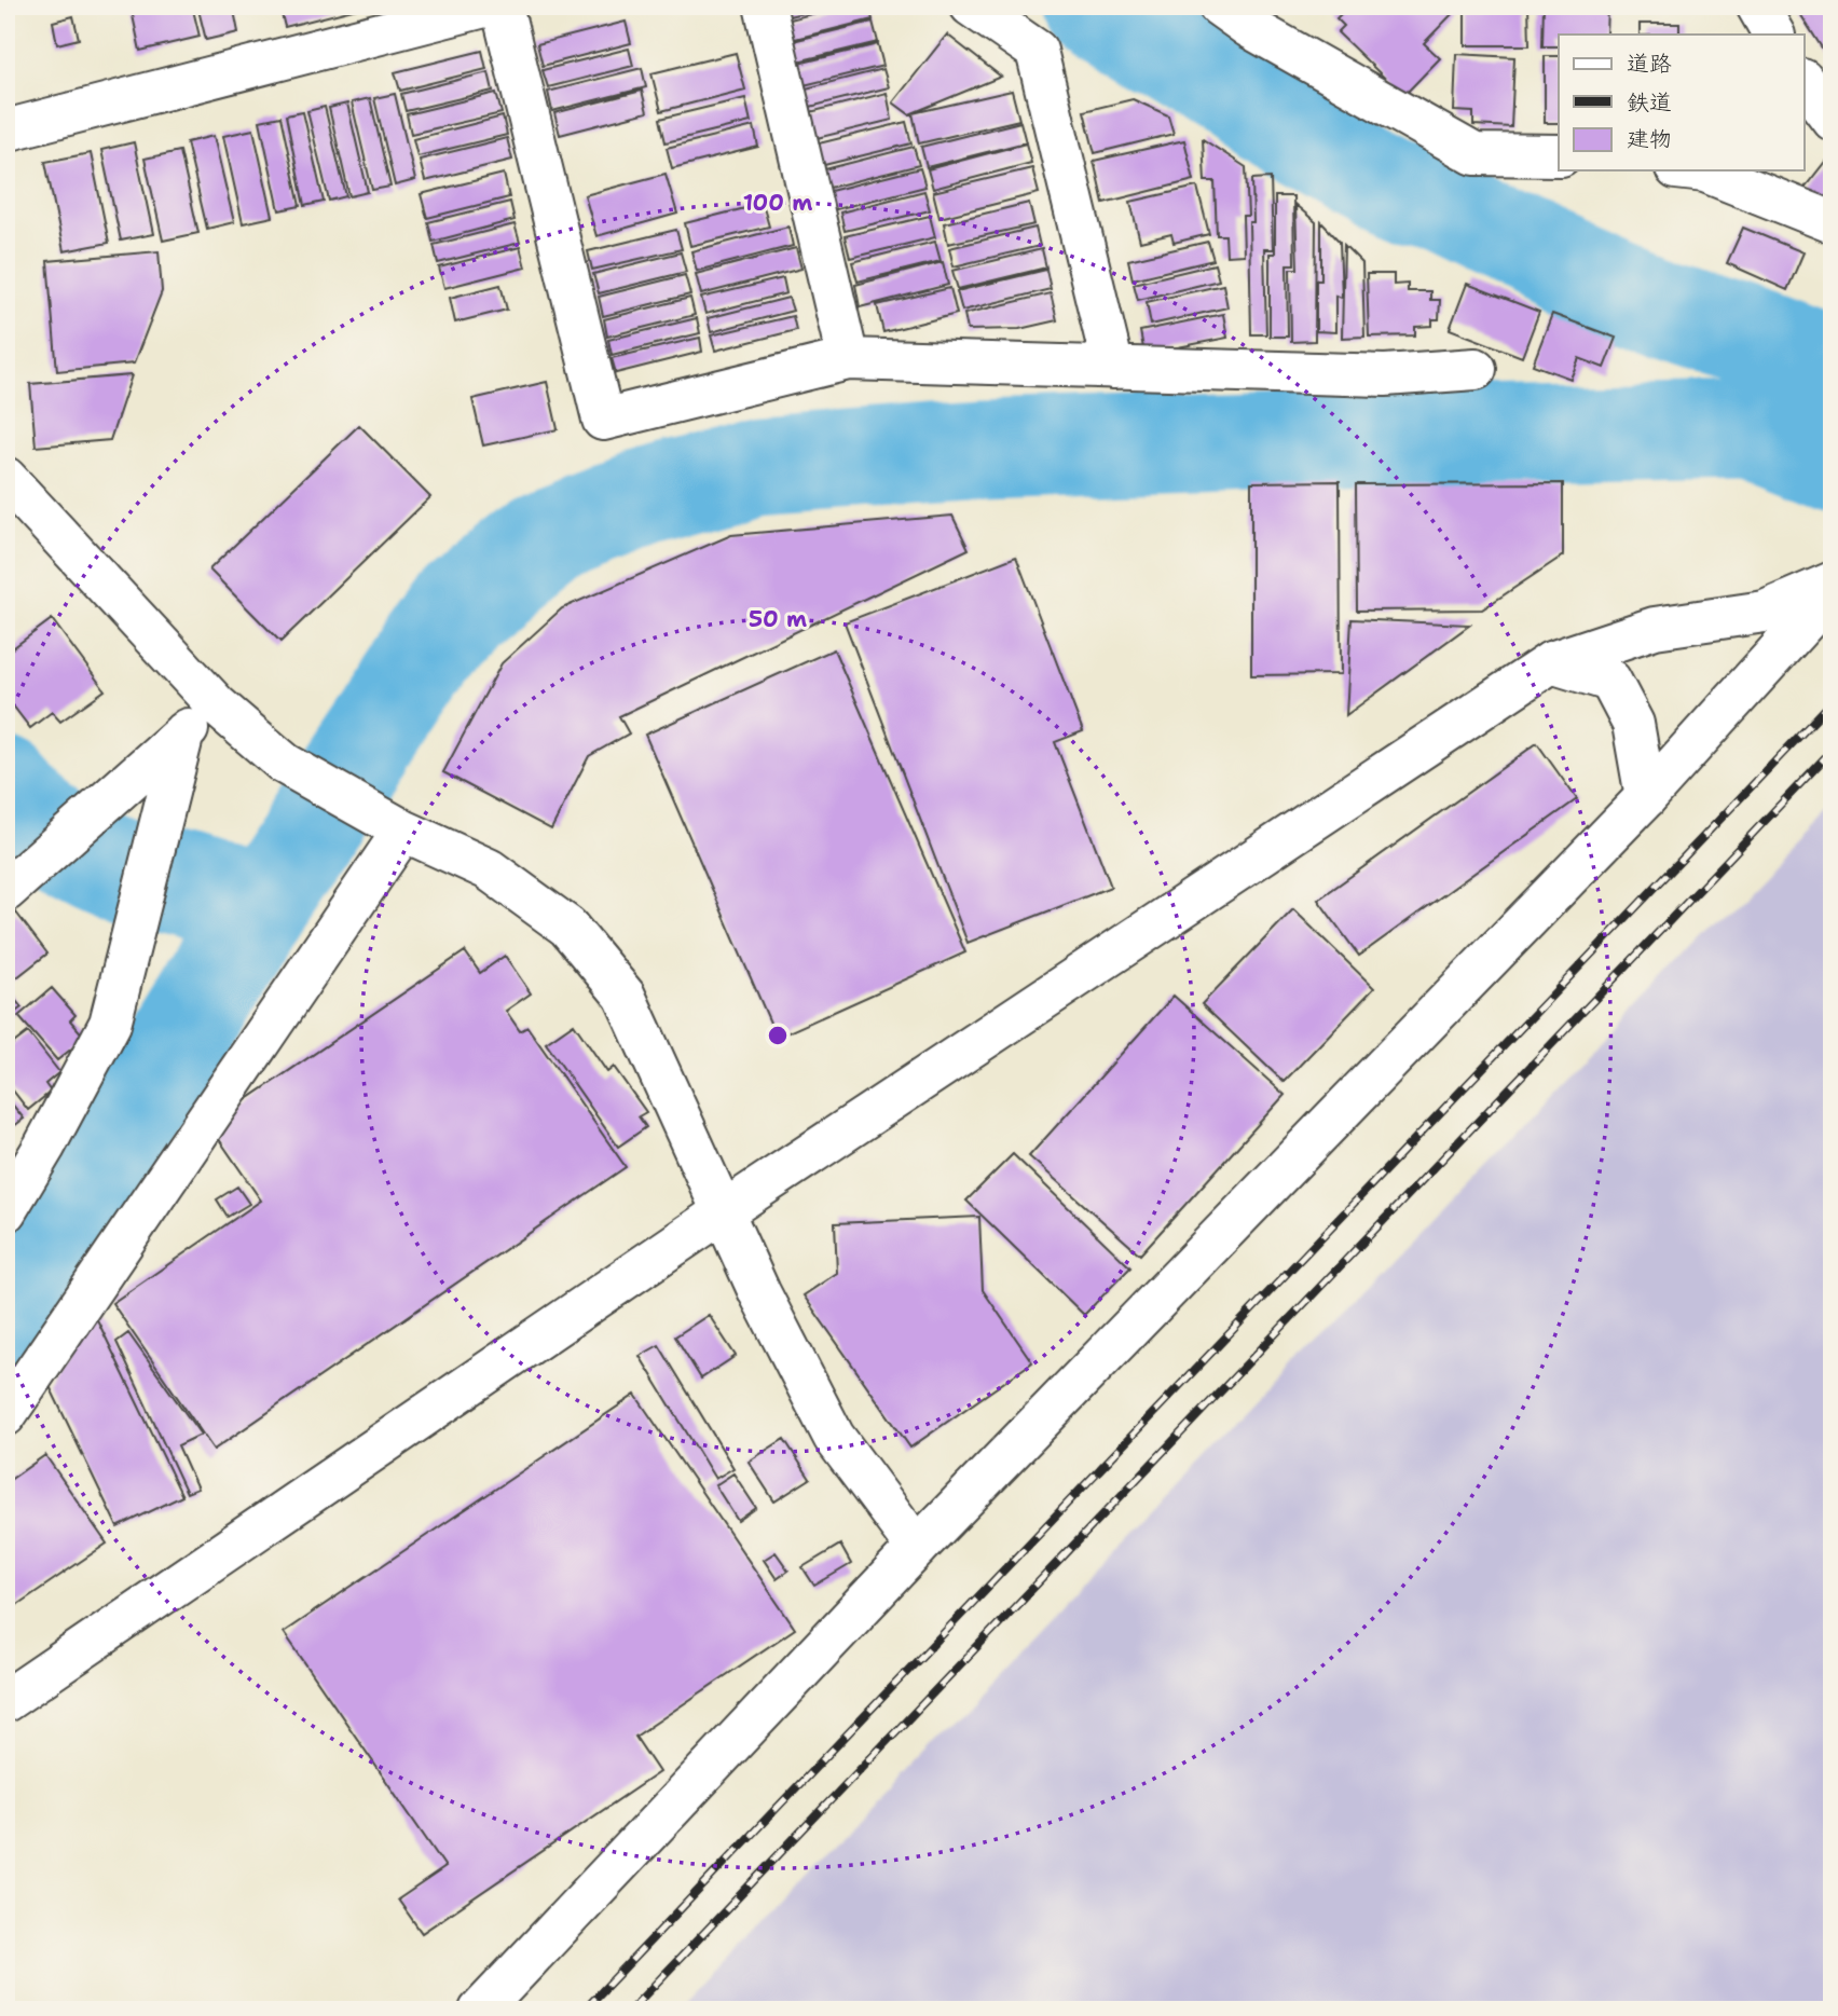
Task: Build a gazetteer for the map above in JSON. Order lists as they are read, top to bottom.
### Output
{
  "legend": ["道路", "鉄道", "建物"],
  "rings": ["100 m", "50 m"]
}
